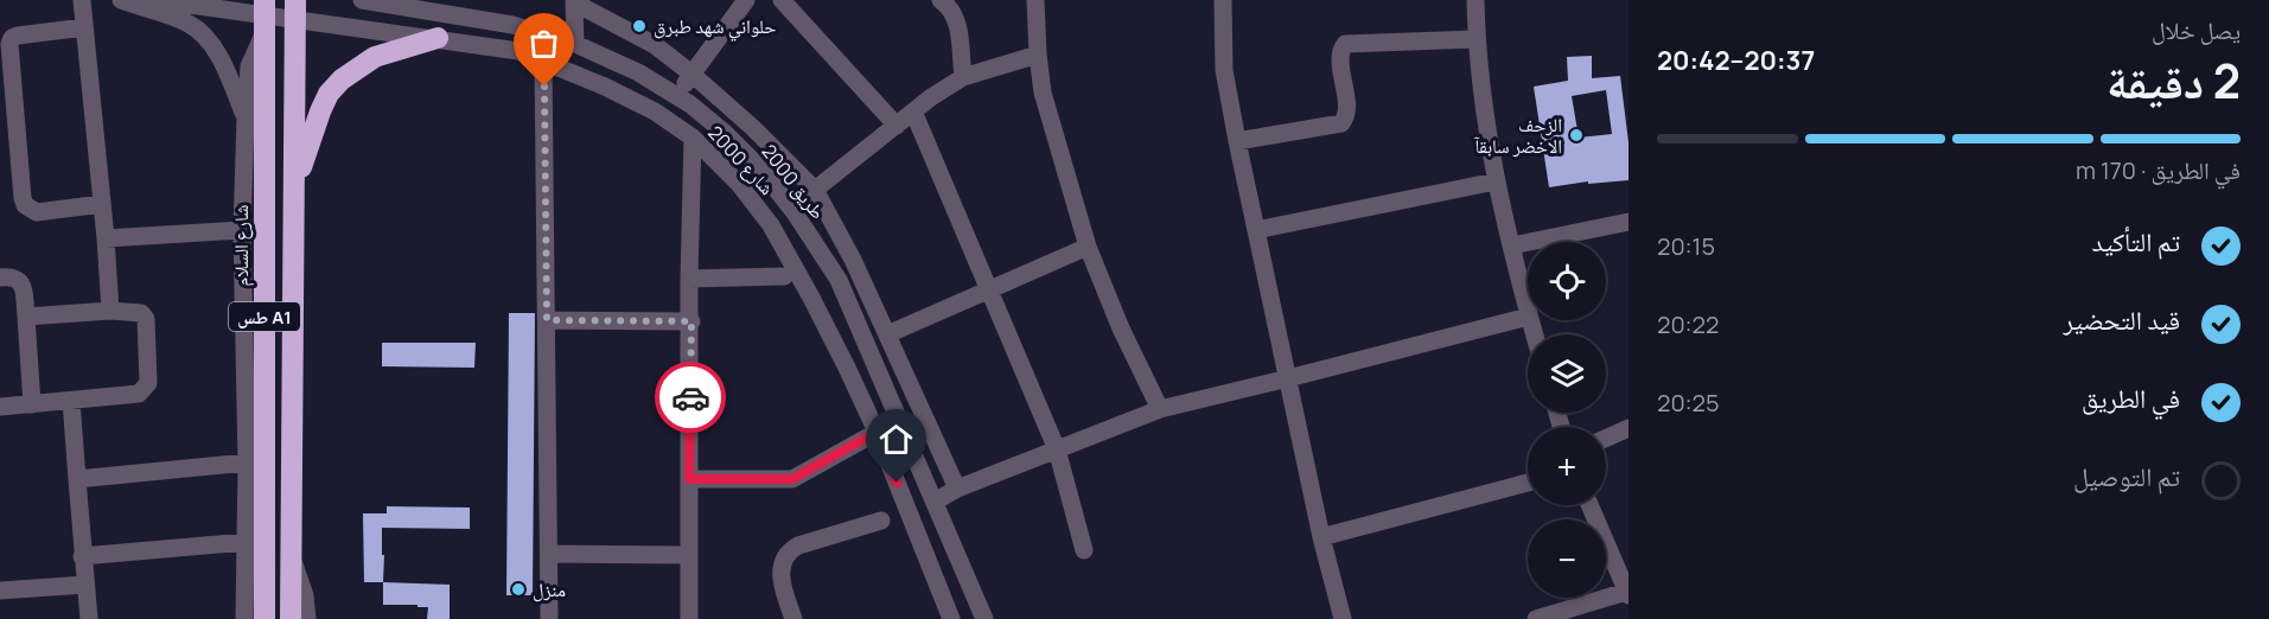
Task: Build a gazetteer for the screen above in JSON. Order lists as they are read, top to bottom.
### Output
{
  "streets": {
    "highway": ["شارع السلام", "طس A1"],
    "street": ["شارع 2000", "طريق 2000"]
  },
  "crossings": [
    ["شارع 2000", "شارع السلام"]
  ],
  "places": ["حلواني شهد طبرق", "الزحف الاخضر سابقآ", "منزل"],
  "page": {
    "heading": ["2 دقيقة", "يصل خلال", "20:37–20:42"],
    "bar": "في الطريق · 170 m",
    "list": [
      ["تم التأكيد", "20:15"],
      ["قيد التحضير", "20:22"],
      ["في الطريق", "20:25"],
      "تم التوصيل"
    ],
    "map_buttons": ["+", "−"]
  }
}
